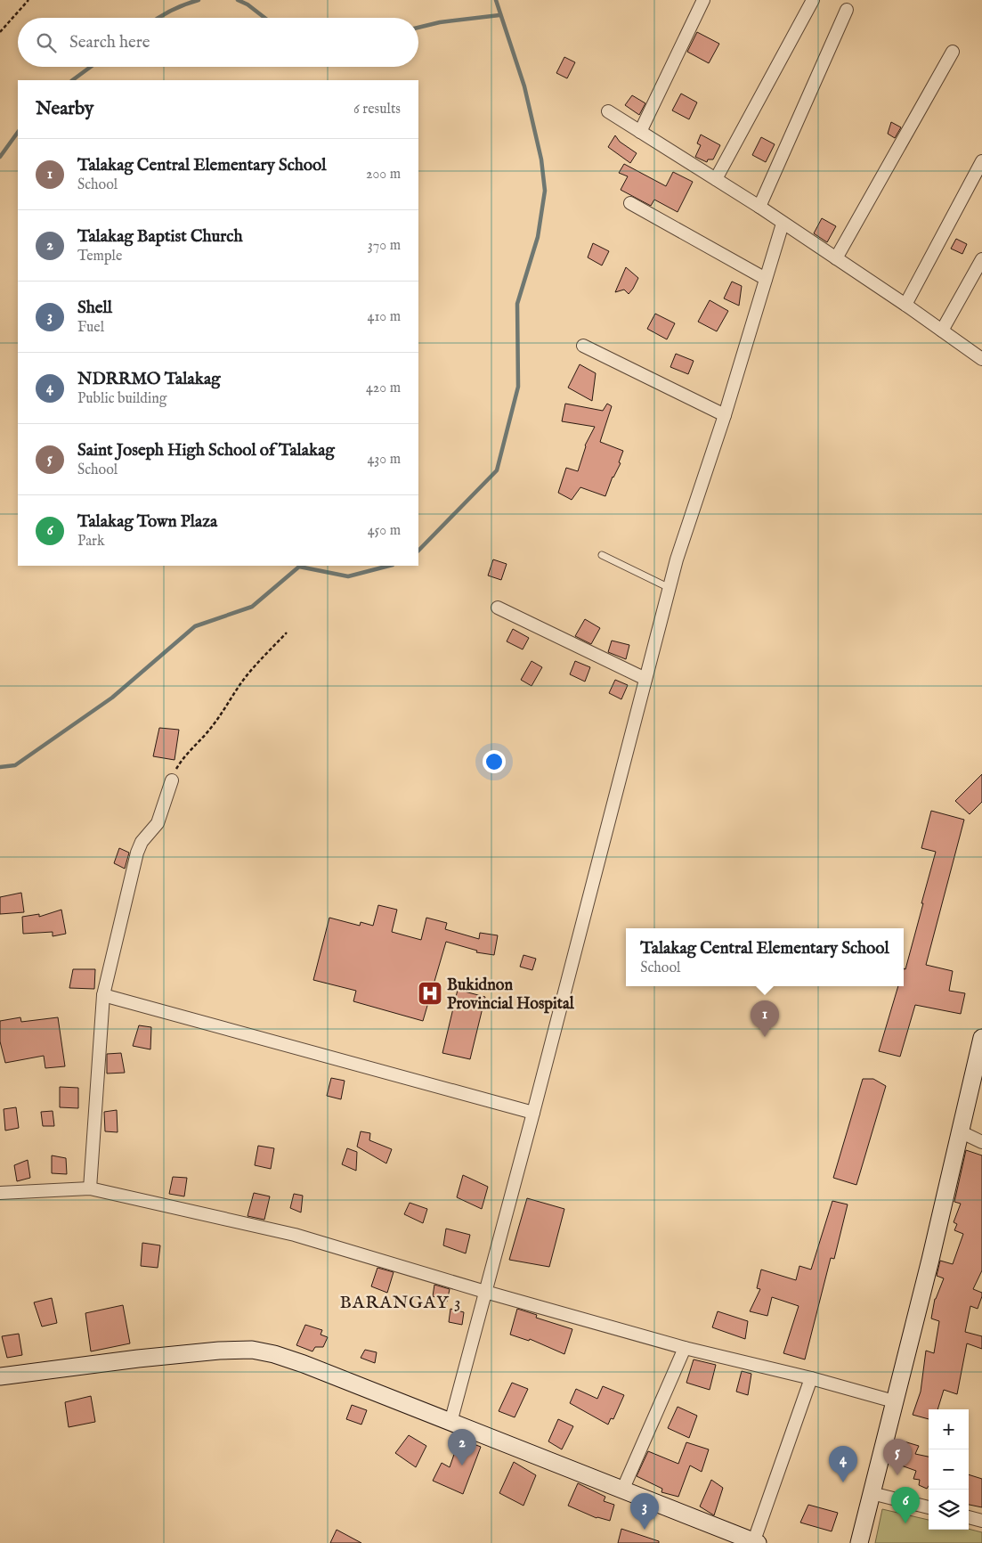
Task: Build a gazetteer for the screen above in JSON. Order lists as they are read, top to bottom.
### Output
{
  "districts": ["BARANGAY 3"],
  "places": {
    "hospital": ["Bukidnon Provincial Hospital"]
  },
  "page": {
    "search": "Search here",
    "heading": ["Nearby", "6 results"],
    "list": [
      {
        "mark": "1",
        "name": "Talakag Central Elementary School",
        "note": "School",
        "value": "200 m"
      },
      {
        "mark": "2",
        "name": "Talakag Baptist Church",
        "note": "Temple",
        "value": "370 m"
      },
      {
        "mark": "3",
        "name": "Shell",
        "note": "Fuel",
        "value": "410 m"
      },
      {
        "mark": "4",
        "name": "NDRRMO Talakag",
        "note": "Public building",
        "value": "420 m"
      },
      {
        "mark": "5",
        "name": "Saint Joseph High School of Talakag",
        "note": "School",
        "value": "430 m"
      },
      {
        "mark": "6",
        "name": "Talakag Town Plaza",
        "note": "Park",
        "value": "450 m"
      }
    ],
    "popup": ["Talakag Central Elementary School", "School"],
    "pins": [
      "1",
      "2",
      "5",
      "4",
      "6",
      "3"
    ],
    "map_buttons": ["+", "−"]
  }
}
